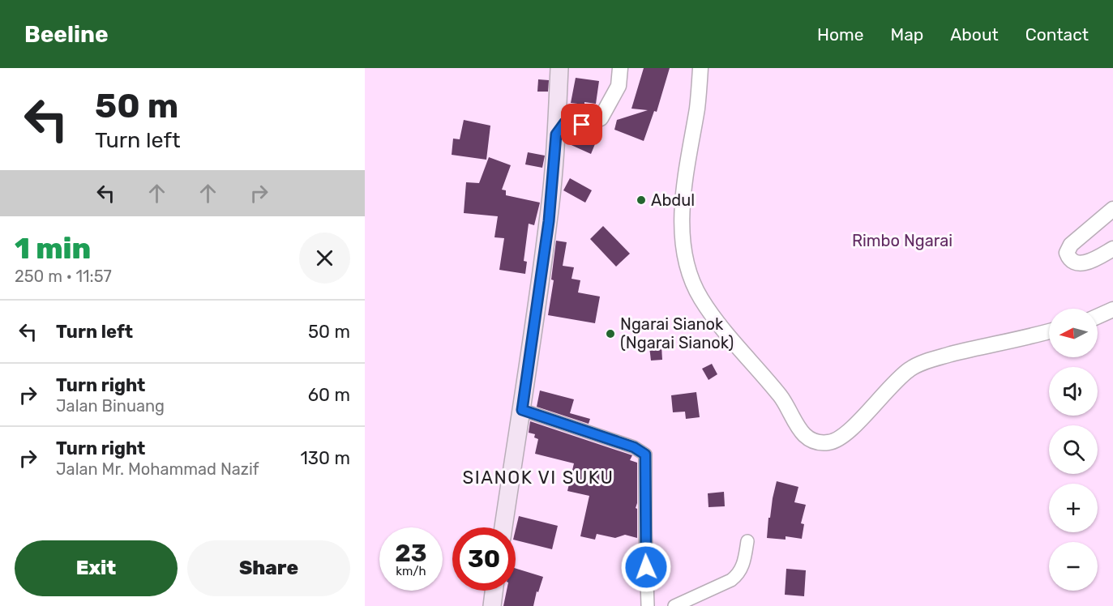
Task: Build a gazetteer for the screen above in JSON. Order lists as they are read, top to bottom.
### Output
{
  "districts": ["SIANOK VI SUKU"],
  "parks": ["Rimbo Ngarai"],
  "places": ["Abdul", "Ngarai Sianok (Ngarai Sianok)"],
  "north": "left",
  "page": {
    "header": "Beeline",
    "nav": [
      "Home",
      "Map",
      "About",
      "Contact"
    ],
    "turn": ["50 m", "Turn left"],
    "heading": ["1 min", "250 m · 11:57"],
    "list": [
      {
        "name": "Turn left",
        "value": "50 m"
      },
      {
        "name": "Turn right",
        "note": "Jalan Binuang",
        "value": "60 m"
      },
      {
        "name": "Turn right",
        "note": "Jalan Mr. Mohammad Nazif",
        "value": "130 m"
      }
    ],
    "map_buttons": ["+", "−"],
    "speed": "23 km/h",
    "limit": "30",
    "buttons": ["Exit", "Share"]
  }
}
